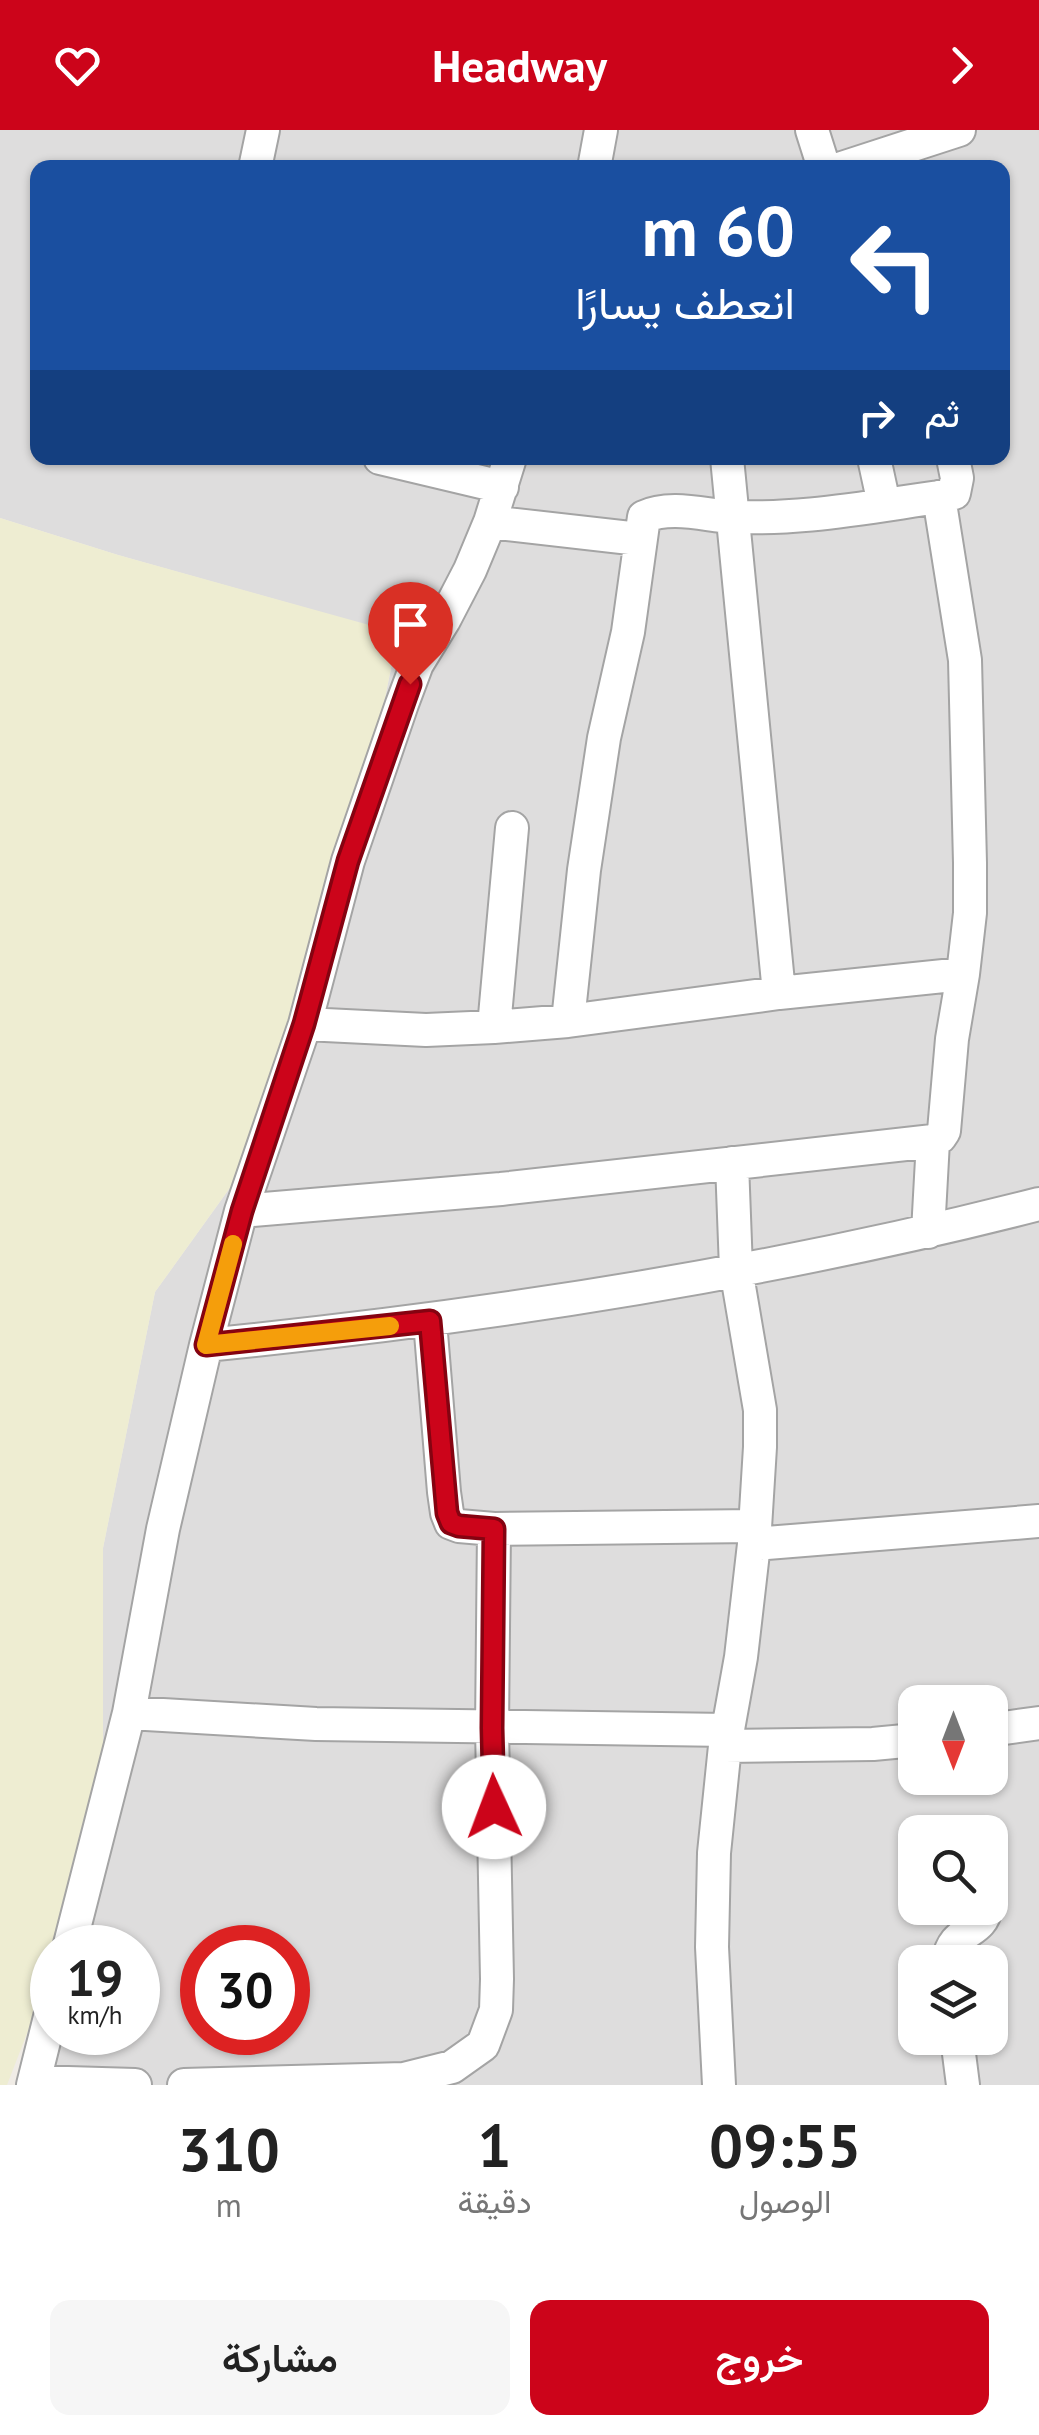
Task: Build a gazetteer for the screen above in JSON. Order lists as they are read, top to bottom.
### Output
{
  "north": "bottom",
  "page": {
    "header": "Headway",
    "turn": ["60 m", "انعطف يسارًا"],
    "then": "ثم",
    "speed": "19 km/h",
    "limit": "30",
    "eta": [
      "09:55",
      "الوصول",
      "1",
      "دقيقة",
      "310",
      "m"
    ],
    "buttons": ["خروج", "مشاركة"]
  }
}
